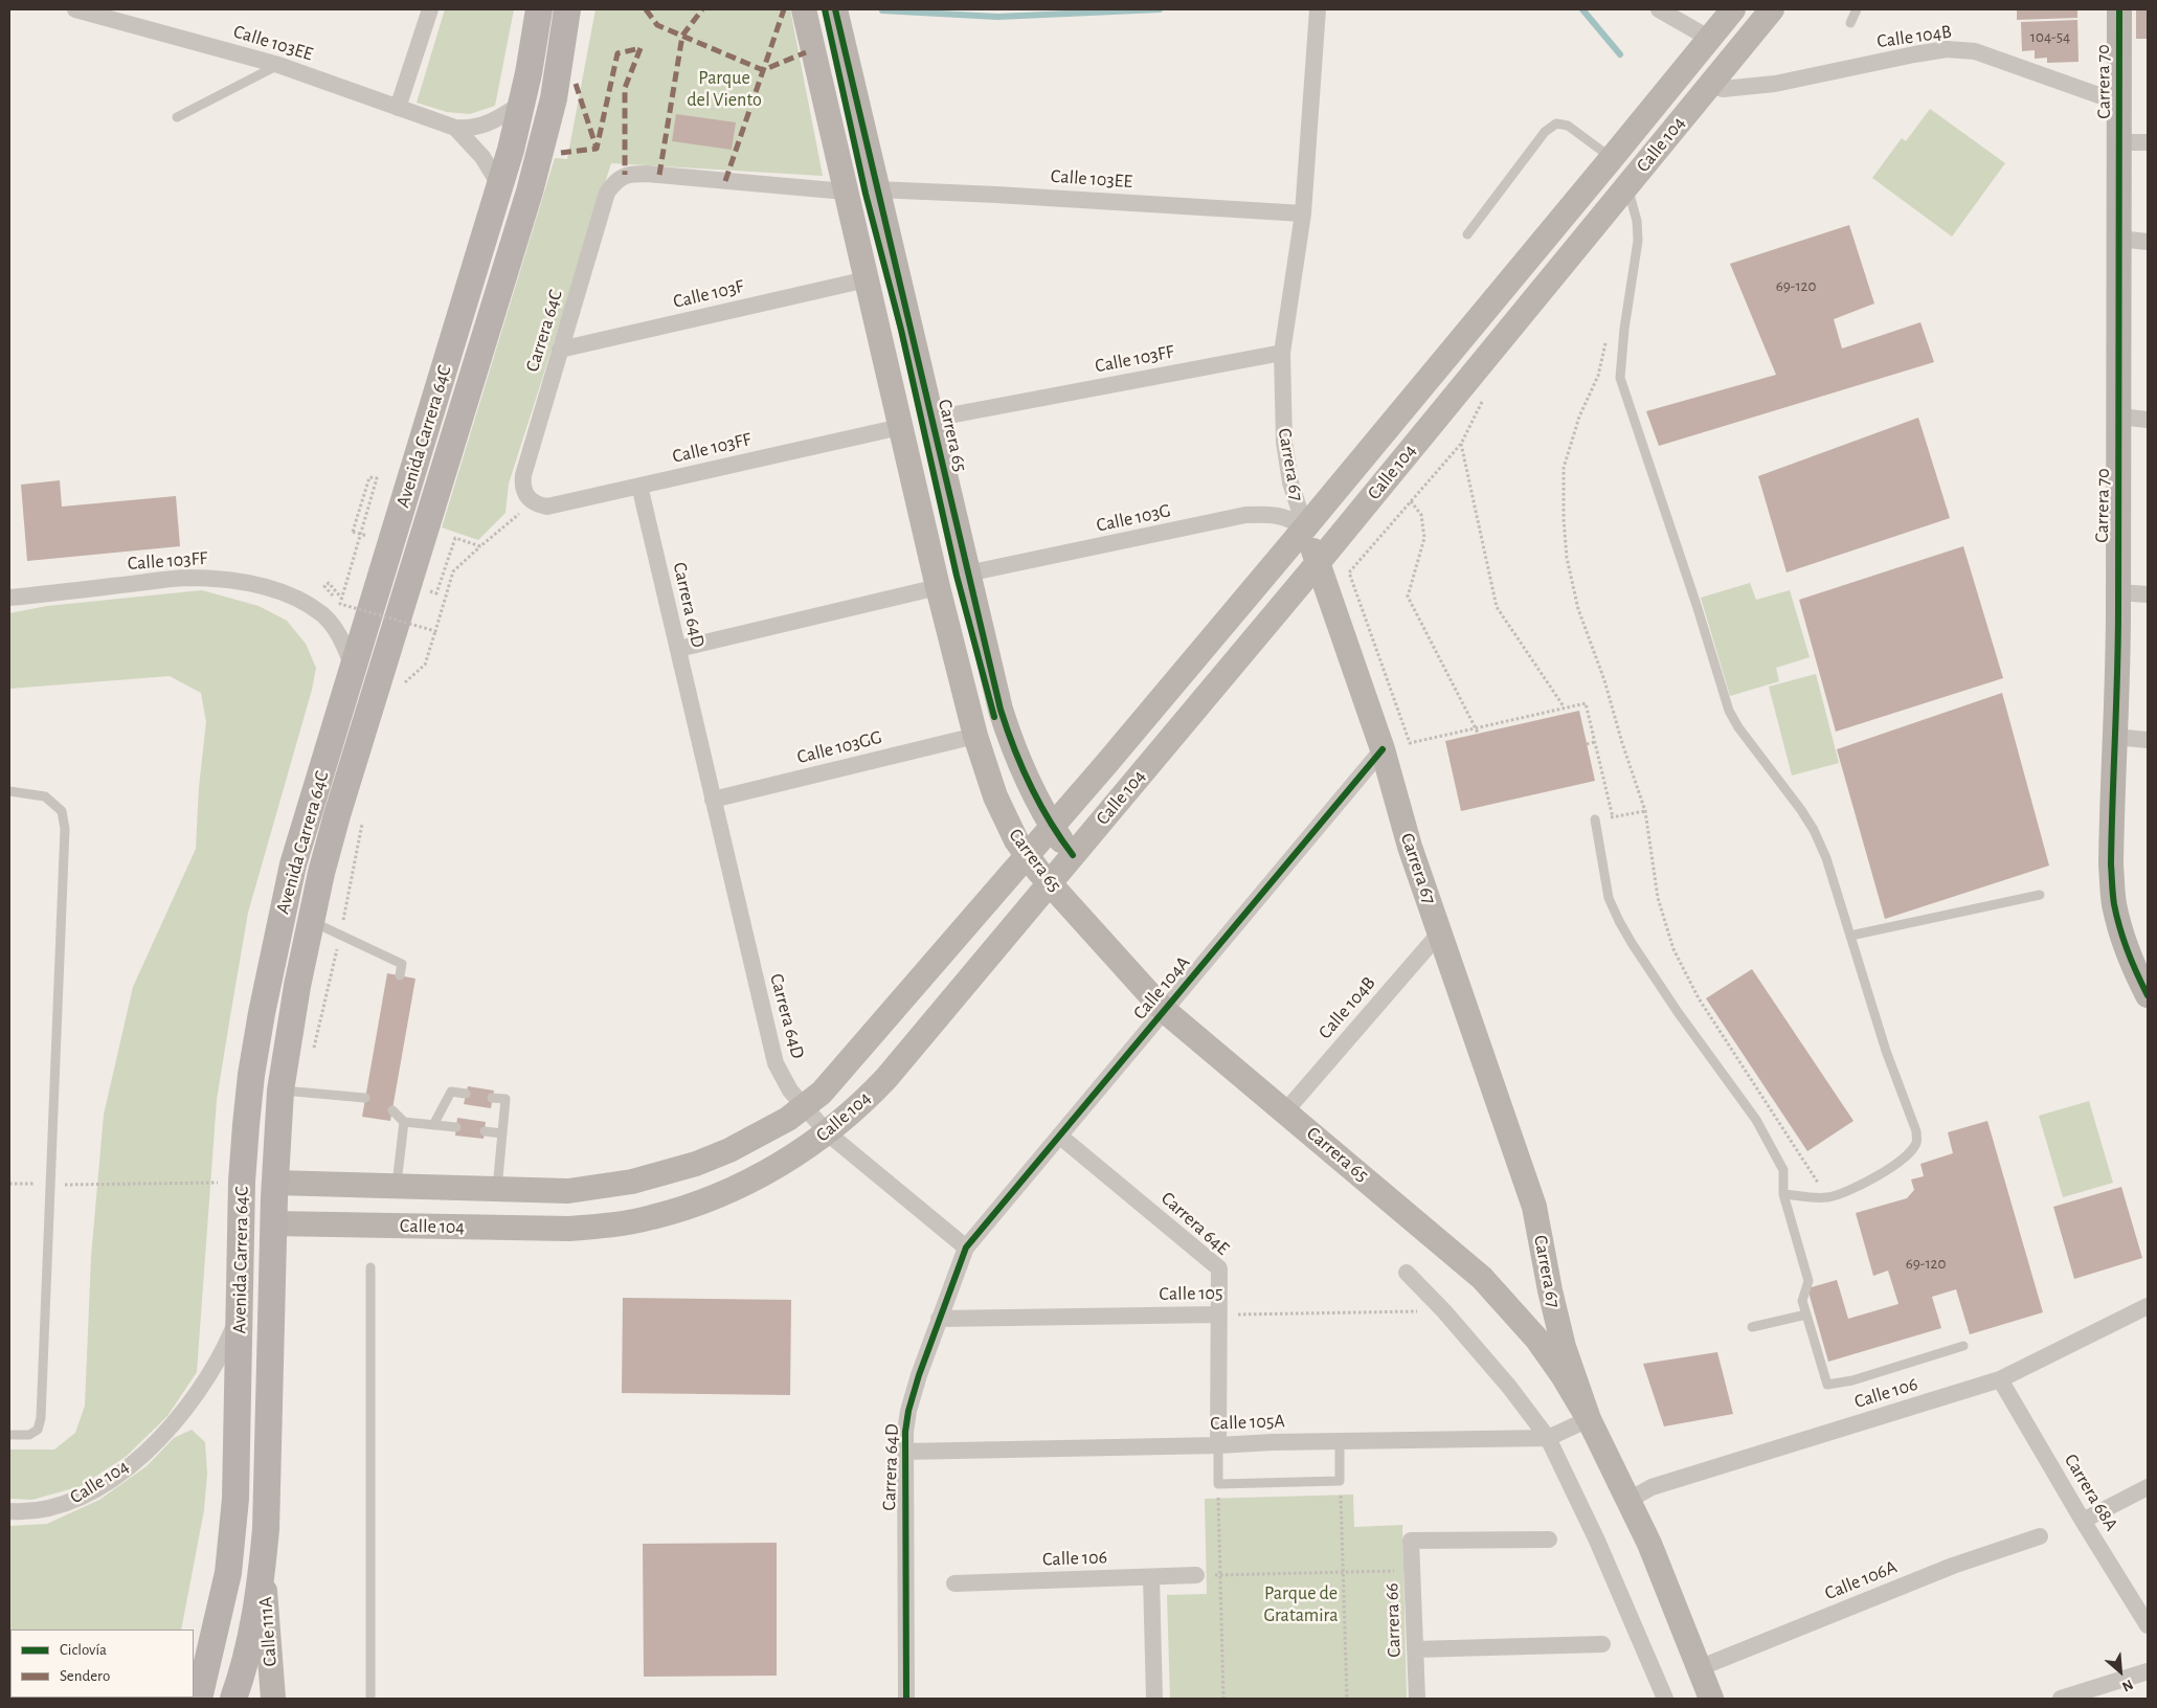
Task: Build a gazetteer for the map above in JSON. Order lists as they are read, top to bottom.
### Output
{
  "streets": {
    "main road": [
      "Carrera 70",
      "Calle 104",
      "Carrera 65",
      "Avenida Carrera 64C",
      "Carrera 67",
      "Calle 111A"
    ],
    "street": [
      "Calle 104B",
      "Calle 103EE",
      "Calle 103F",
      "Carrera 64C",
      "Calle 103FF",
      "Calle 103G",
      "Carrera 64D",
      "Calle 103GG",
      "Calle 104A",
      "Carrera 64E",
      "Calle 105",
      "Calle 106",
      "Calle 105A",
      "Carrera 68A",
      "Calle 106A",
      "Carrera 66"
    ]
  },
  "crossings": [
    ["Calle 104B", "Carrera 70"],
    ["Calle 104B", "Calle 104"],
    ["Calle 104B", "Carrera 65"],
    ["Calle 104B", "Carrera 67"],
    ["Calle 103EE", "Carrera 65"],
    ["Calle 103EE", "Avenida Carrera 64C"],
    ["Calle 103EE", "Carrera 67"],
    ["Calle 104", "Carrera 65"],
    ["Calle 104", "Avenida Carrera 64C"],
    ["Calle 104", "Carrera 67"],
    ["Calle 104", "Calle 103G"],
    ["Calle 104", "Carrera 64D"],
    ["Calle 103F", "Carrera 64C"],
    ["Calle 103F", "Carrera 65"],
    ["Carrera 64C", "Calle 103FF"],
    ["Carrera 64C", "Carrera 65"],
    ["Calle 103FF", "Carrera 65"],
    ["Calle 103FF", "Avenida Carrera 64C"],
    ["Calle 103FF", "Carrera 67"],
    ["Calle 103FF", "Carrera 64D"],
    ["Carrera 65", "Carrera 67"],
    ["Carrera 65", "Calle 103G"],
    ["Carrera 65", "Calle 103GG"],
    ["Carrera 65", "Calle 104A"],
    ["Carrera 65", "Calle 105A"],
    ["Avenida Carrera 64C", "Calle 111A"],
    ["Carrera 67", "Calle 103G"],
    ["Carrera 67", "Calle 104A"],
    ["Carrera 67", "Calle 106"],
    ["Carrera 67", "Calle 105A"],
    ["Carrera 67", "Calle 106A"],
    ["Carrera 64D", "Calle 103GG"],
    ["Carrera 64D", "Calle 104A"],
    ["Carrera 64D", "Calle 105"],
    ["Carrera 64D", "Calle 105A"],
    ["Calle 104A", "Carrera 64E"],
    ["Carrera 64E", "Calle 105"],
    ["Carrera 64E", "Calle 105A"],
    ["Calle 106", "Carrera 68A"]
  ],
  "parks": ["Parque del Viento", "Parque de Gratamira"],
  "house_numbers": ["104-54", "69-120", "69-120"],
  "legend": ["Ciclovía", "Sendero"],
  "north": "bottom right"
}
